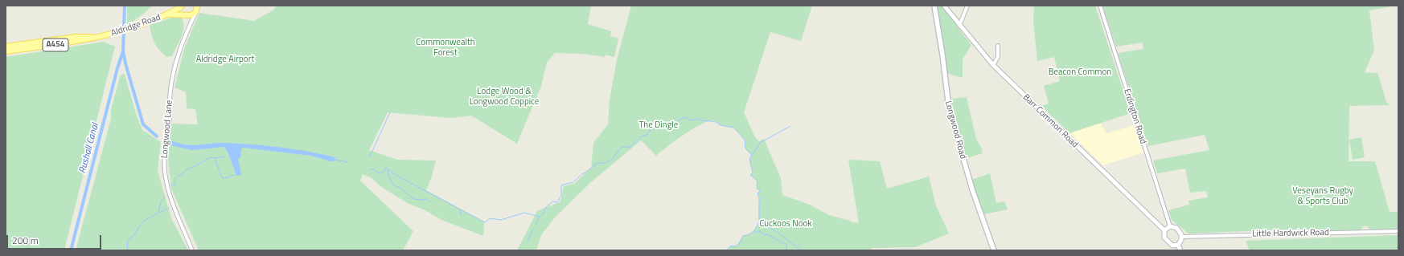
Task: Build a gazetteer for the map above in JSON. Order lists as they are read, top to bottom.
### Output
{
  "streets": {
    "main road": ["Aldridge Road", "A454", "Longwood Road"],
    "street": [
      "Erdington Road",
      "Barr Common Road",
      "Longwood Lane",
      "Little Hardwick Road"
    ]
  },
  "crossings": [
    ["Erdington Road", "Barr Common Road"],
    ["Erdington Road", "Little Hardwick Road"],
    ["Barr Common Road", "Little Hardwick Road"]
  ],
  "water": ["Rushall Canal"],
  "parks": [
    "Commonwealth Forest",
    "Aldridge Airport",
    "Beacon Common",
    "Lodge Wood & Longwood Coppice",
    "The Dingle",
    "Veseyans Rugby & Sports Club",
    "Cuckoos Nook"
  ],
  "scale_bar": "200 m"
}
